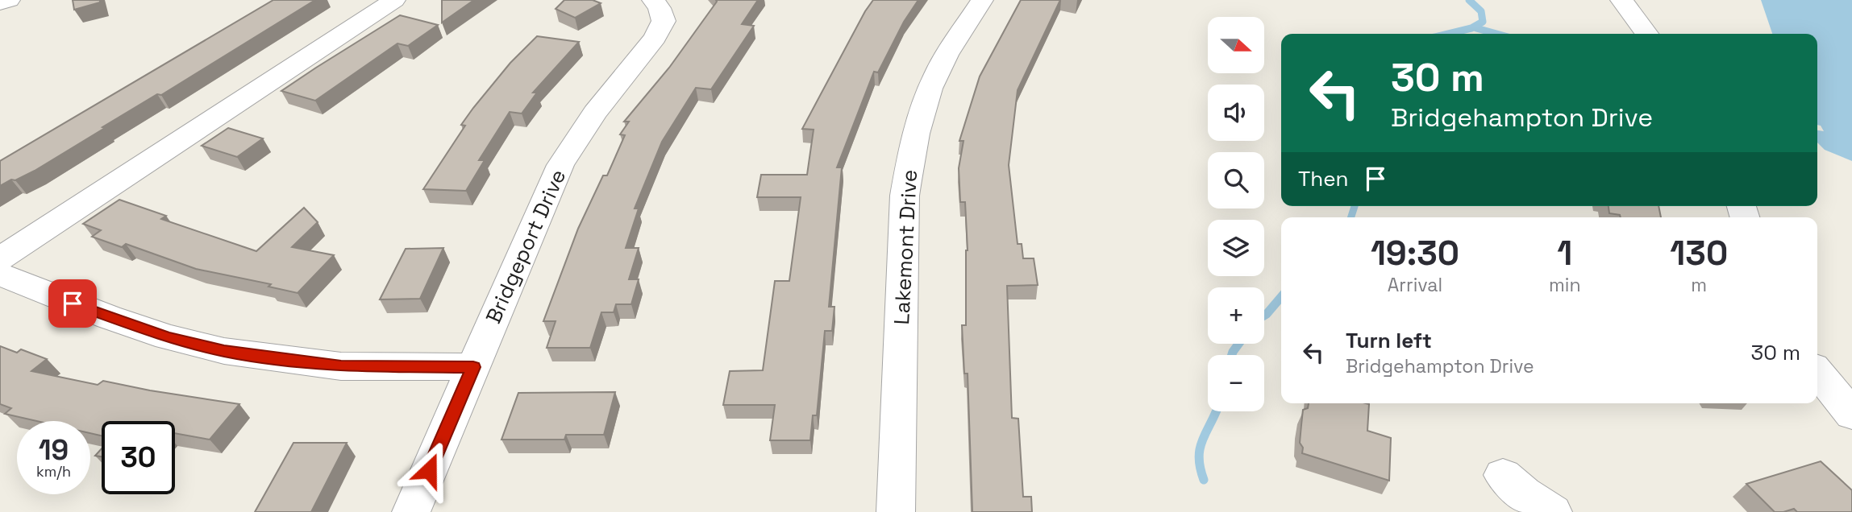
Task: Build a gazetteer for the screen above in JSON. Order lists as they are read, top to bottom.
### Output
{
  "streets": {
    "street": ["Bridgeport Drive", "Lakemont Drive"]
  },
  "north": "right",
  "page": {
    "map_buttons": ["+", "−"],
    "turn": ["30 m", "Bridgehampton Drive"],
    "then": "Then",
    "eta": [
      "19:30",
      "Arrival",
      "1",
      "min",
      "130",
      "m"
    ],
    "list": [
      {
        "name": "Turn left",
        "note": "Bridgehampton Drive",
        "value": "30 m"
      }
    ],
    "speed": "19 km/h",
    "limit": "30"
  }
}
